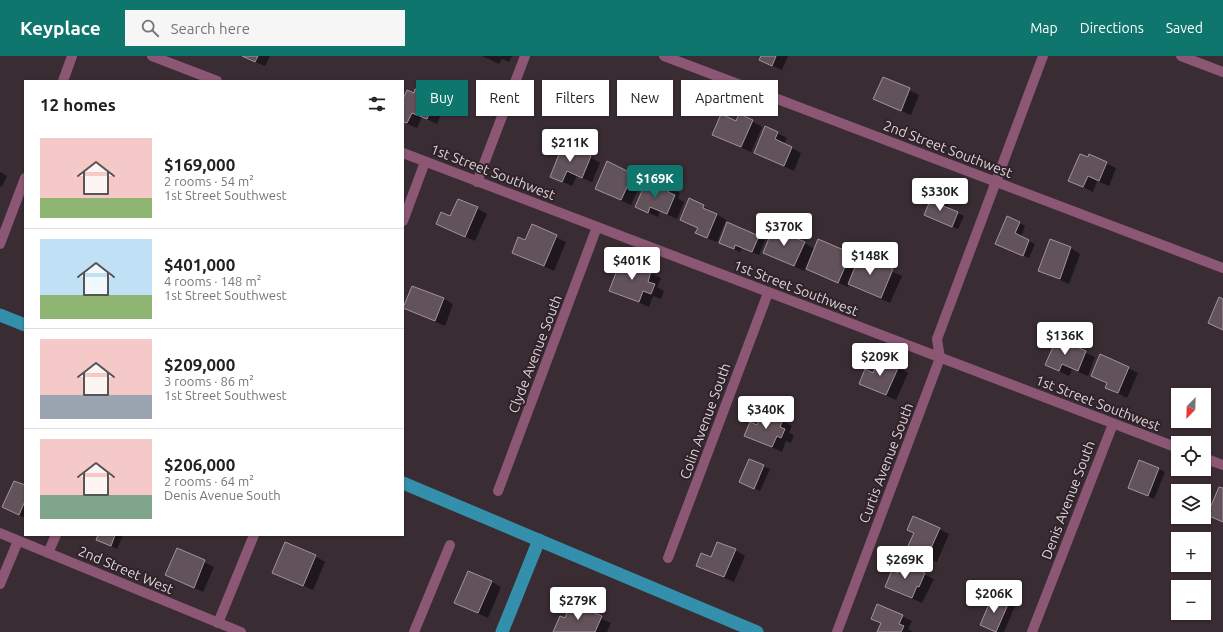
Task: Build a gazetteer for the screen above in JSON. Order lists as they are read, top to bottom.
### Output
{
  "streets": {
    "street": [
      "2nd Street Southwest",
      "1st Street Southwest",
      "Clyde Avenue South",
      "Colin Avenue South",
      "Curtis Avenue South",
      "Denis Avenue South",
      "2nd Street West"
    ]
  },
  "crossings": [
    ["2nd Street Southwest", "Curtis Avenue South"],
    ["1st Street Southwest", "Clyde Avenue South"],
    ["1st Street Southwest", "Colin Avenue South"],
    ["1st Street Southwest", "Curtis Avenue South"],
    ["1st Street Southwest", "Denis Avenue South"]
  ],
  "north": "bottom left",
  "page": {
    "header": "Keyplace",
    "search": "Search here",
    "nav": ["Map", "Directions", "Saved"],
    "chip": [
      "Buy",
      "Rent",
      "Filters",
      "New",
      "Apartment"
    ],
    "heading": "12 homes",
    "list": [
      {
        "name": "$169,000",
        "note": "2 rooms · 54 m² · 1st Street Southwest"
      },
      {
        "name": "$401,000",
        "note": "4 rooms · 148 m² · 1st Street Southwest"
      },
      {
        "name": "$209,000",
        "note": "3 rooms · 86 m² · 1st Street Southwest"
      },
      {
        "name": "$206,000",
        "note": "2 rooms · 64 m² · Denis Avenue South"
      }
    ],
    "price": [
      "$211K",
      "$169K",
      "$330K",
      "$370K",
      "$148K",
      "$401K",
      "$136K",
      "$209K",
      "$340K",
      "$269K",
      "$206K",
      "$279K"
    ],
    "map_buttons": ["+", "−"]
  }
}
